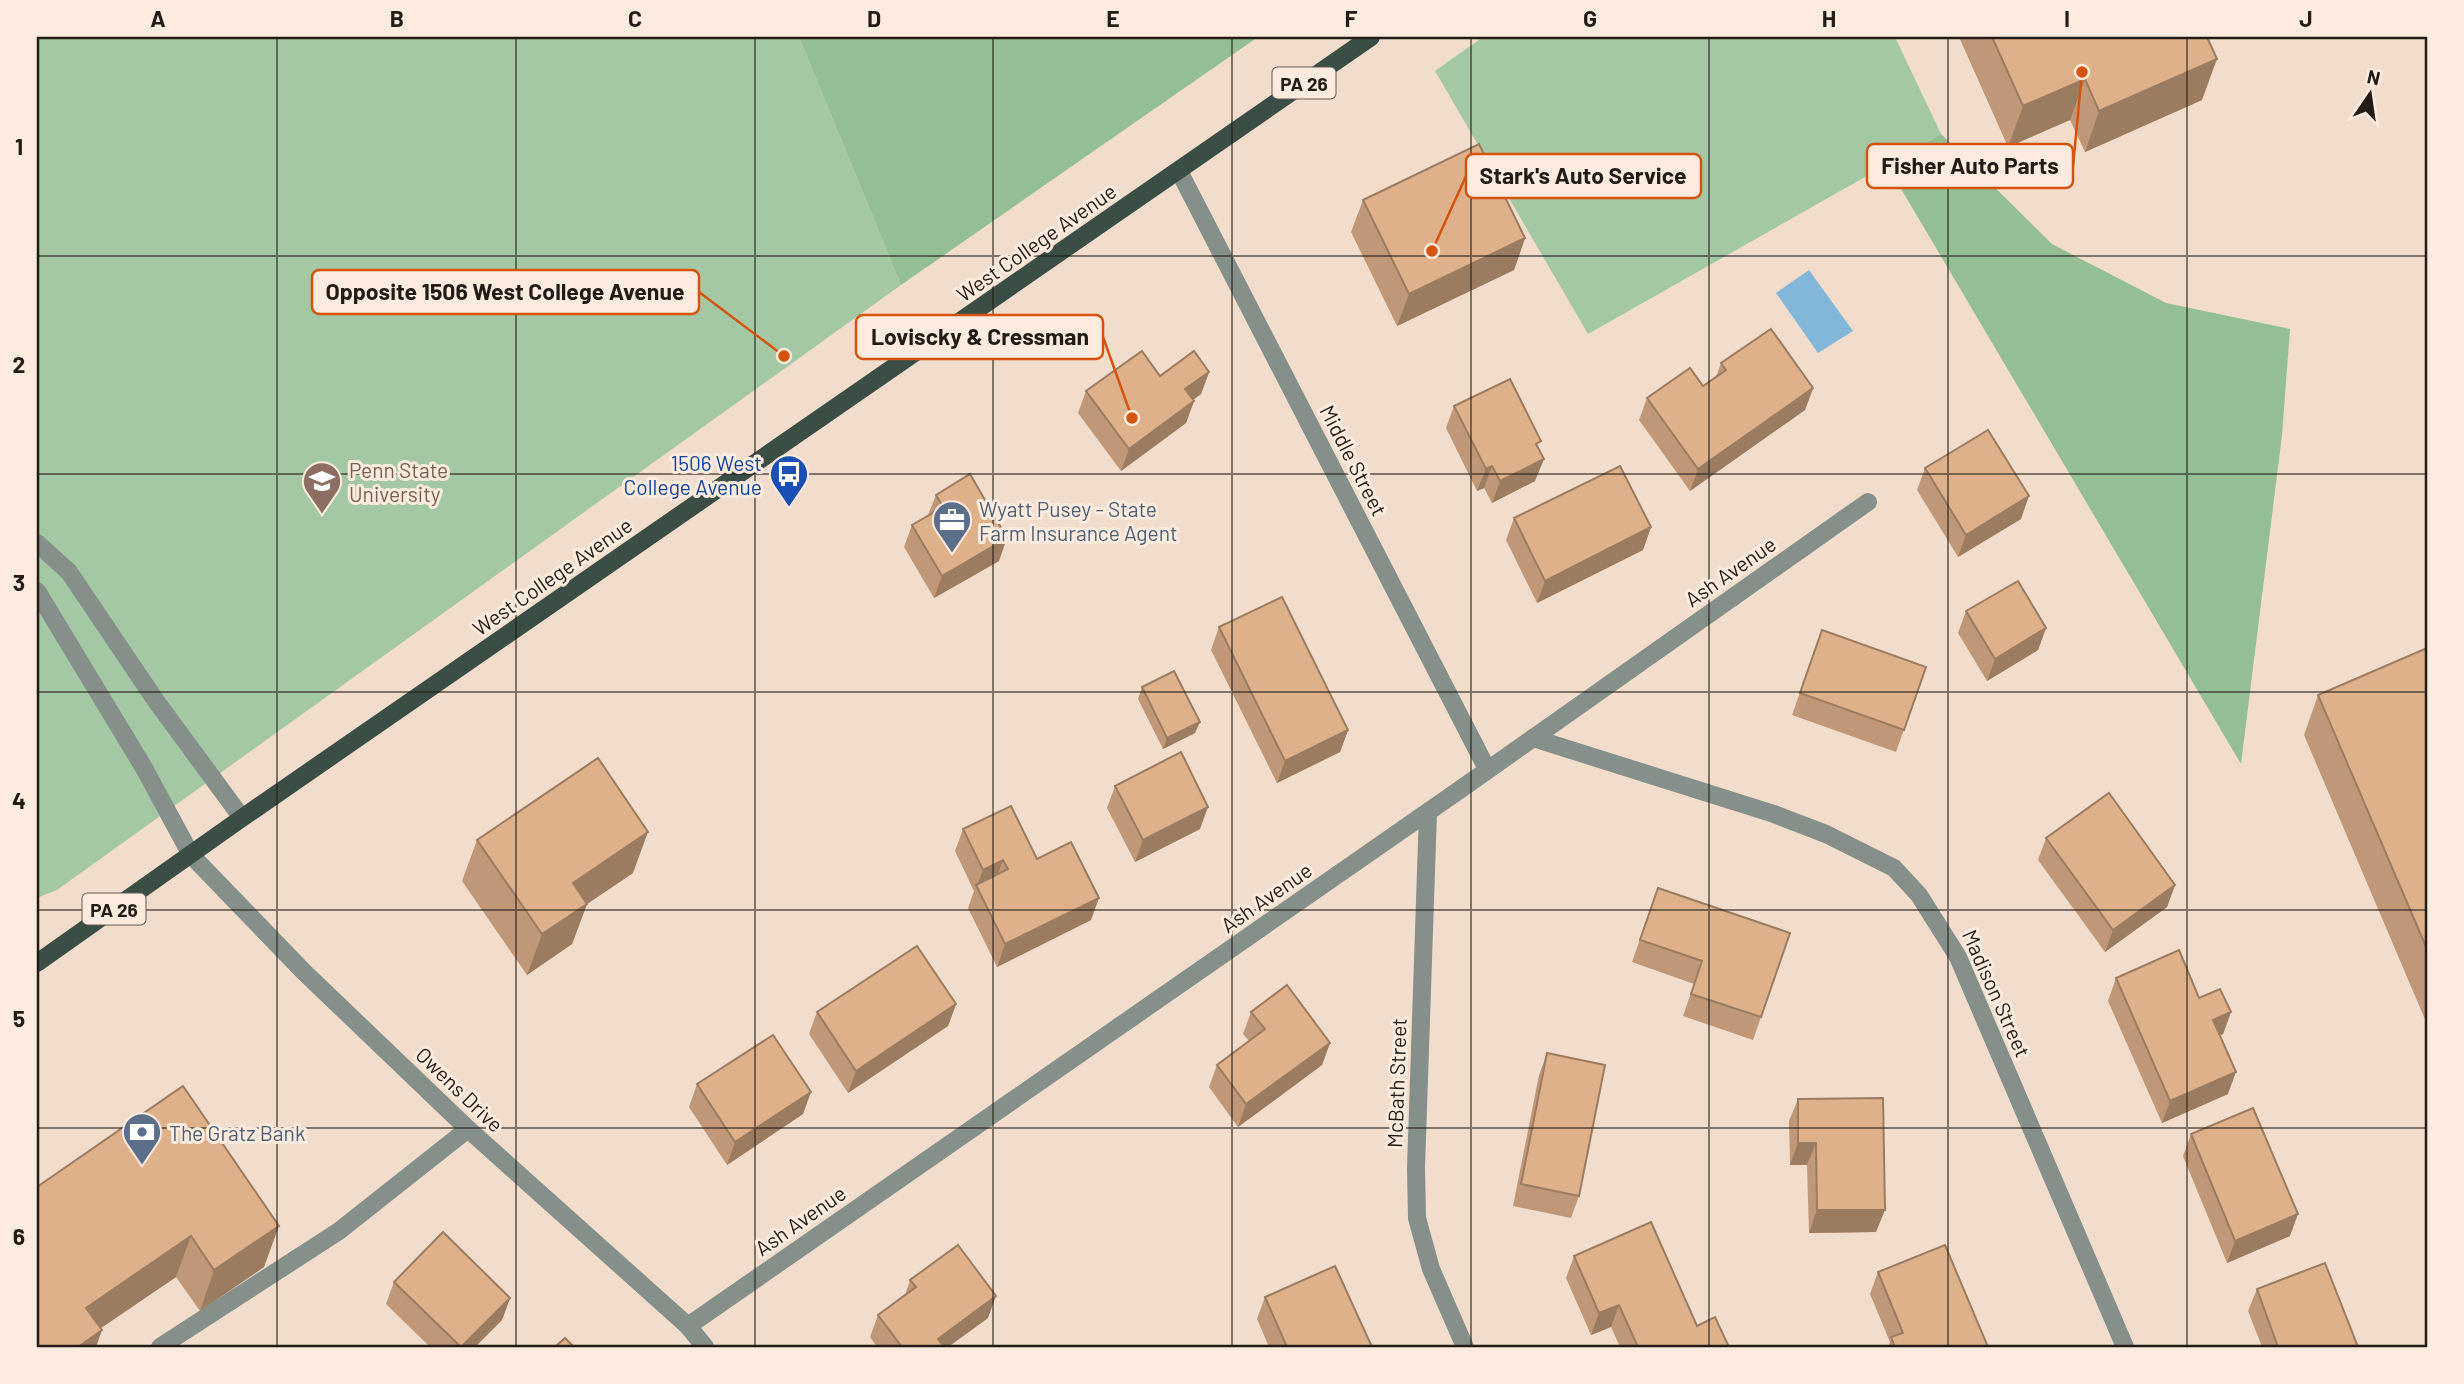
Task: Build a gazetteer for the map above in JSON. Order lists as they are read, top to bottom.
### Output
{
  "streets": {
    "main road": ["PA 26", "West College Avenue"],
    "street": [
      "Middle Street",
      "Ash Avenue",
      "Madison Street",
      "McBath Street",
      "Owens Drive"
    ]
  },
  "crossings": [
    ["West College Avenue", "Middle Street"],
    ["West College Avenue", "Owens Drive"],
    ["Middle Street", "Ash Avenue"],
    ["Ash Avenue", "Madison Street"],
    ["Ash Avenue", "McBath Street"],
    ["Ash Avenue", "Owens Drive"]
  ],
  "places": {
    "other": [
      "Fisher Auto Parts",
      "Stark's Auto Service",
      "Opposite 1506 West College Avenue",
      "Loviscky & Cressman"
    ],
    "bus stop": ["1506 West College Avenue"],
    "school or university": ["Penn State University"],
    "office": ["Wyatt Pusey - State Farm Insurance Agent"],
    "bank": ["The Gratz Bank"]
  },
  "north": "top",
  "grid": {
    "columns": [
      "A",
      "B",
      "C",
      "D",
      "E",
      "F",
      "G",
      "H",
      "I",
      "J"
    ],
    "rows": [
      "1",
      "2",
      "3",
      "4",
      "5",
      "6"
    ]
  }
}
